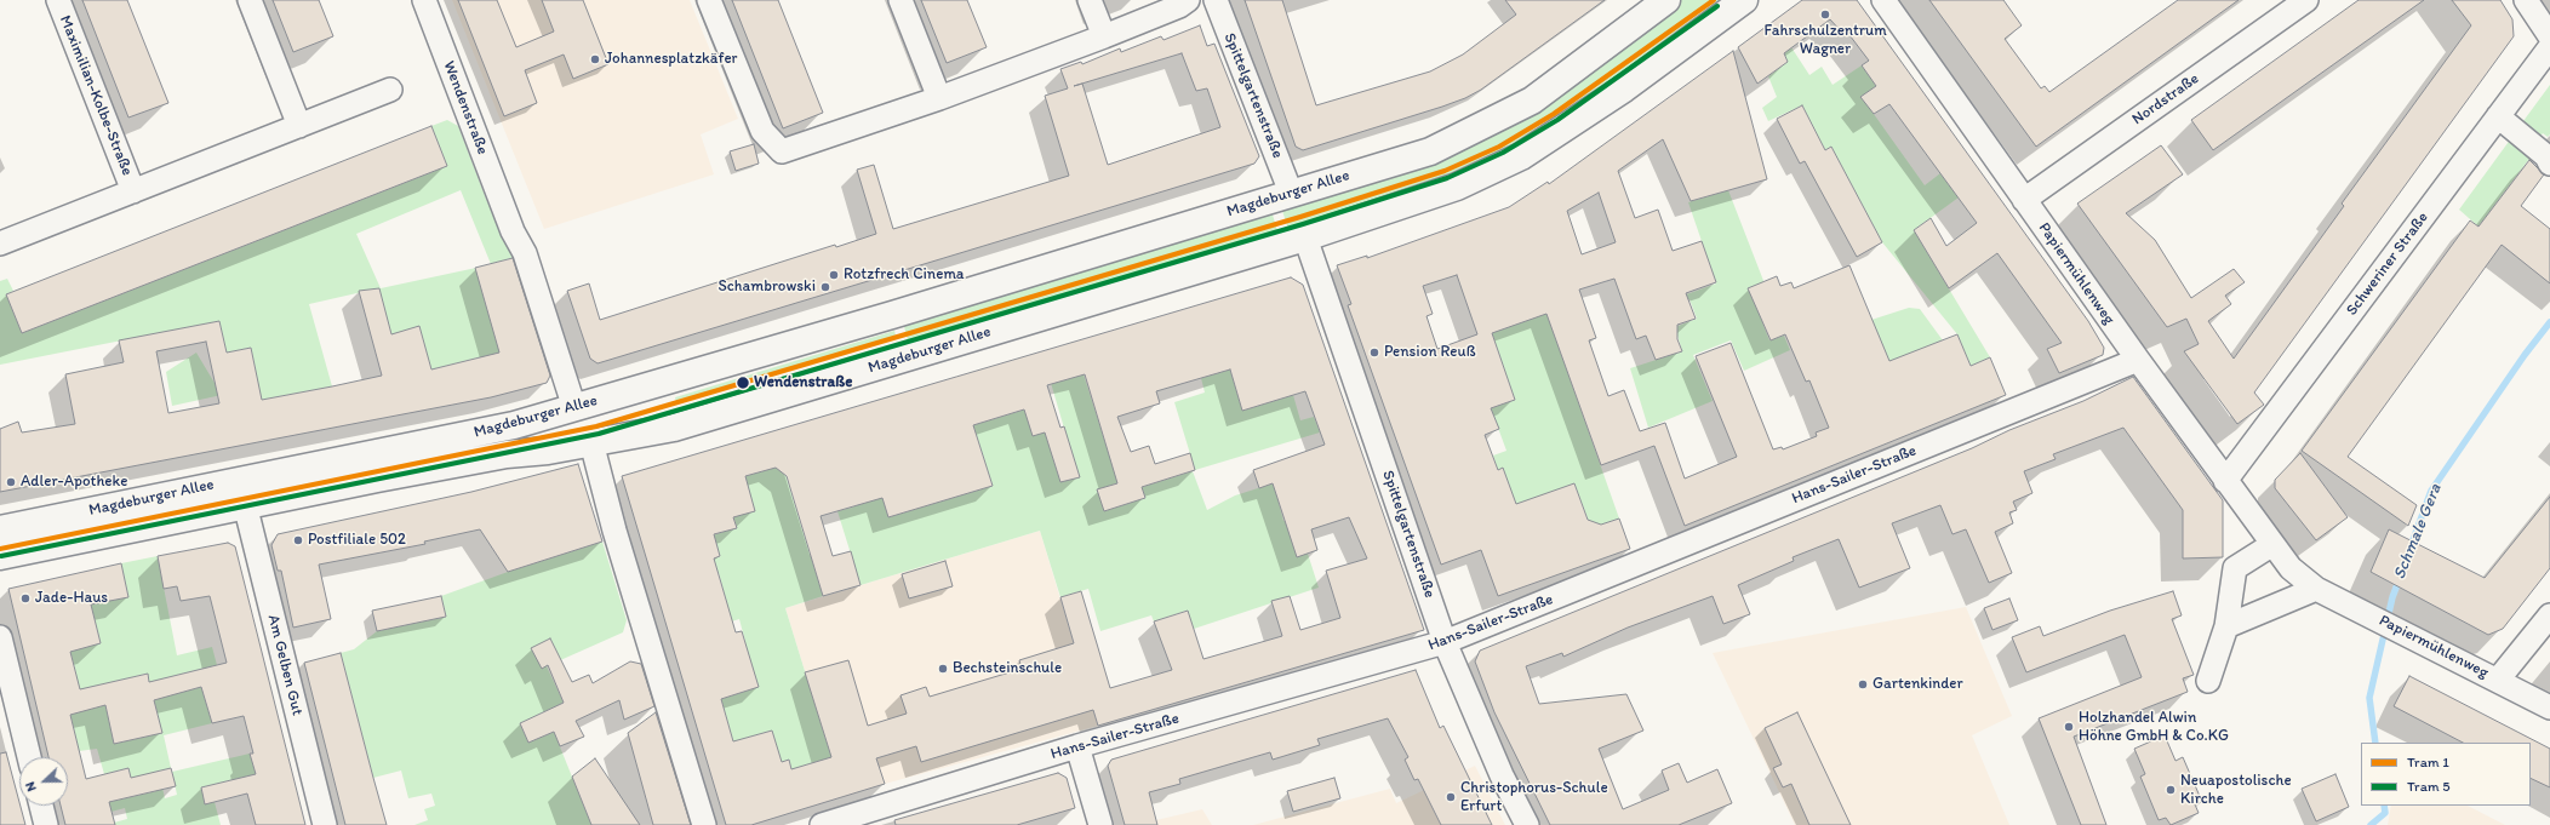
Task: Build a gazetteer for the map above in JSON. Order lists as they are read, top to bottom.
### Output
{
  "streets": {
    "main road": ["Magdeburger Allee"],
    "street": [
      "Maximilian-Kolbe-Straße",
      "Spittelgartenstraße",
      "Nordstraße",
      "Wendenstraße",
      "Schweriner Straße",
      "Papiermühlenweg",
      "Hans-Sailer-Straße",
      "Am Gelben Gut"
    ]
  },
  "crossings": [
    ["Spittelgartenstraße", "Magdeburger Allee"],
    ["Spittelgartenstraße", "Hans-Sailer-Straße"],
    ["Nordstraße", "Papiermühlenweg"],
    ["Wendenstraße", "Magdeburger Allee"],
    ["Magdeburger Allee", "Am Gelben Gut"],
    ["Schweriner Straße", "Papiermühlenweg"],
    ["Papiermühlenweg", "Hans-Sailer-Straße"]
  ],
  "water": ["Schmale Gera"],
  "places": [
    "Fahrschulzentrum Wagner",
    "Johannesplatzkäfer",
    "Rotzfrech Cinema",
    "Schambrowski",
    "Pension Reuß",
    "Wendenstraße",
    "Adler-Apotheke",
    "Postfiliale 502",
    "Jade-Haus",
    "Bechsteinschule",
    "Gartenkinder",
    "Holzhandel Alwin Höhne GmbH & Co.KG",
    "Neuapostolische Kirche",
    "Christophorus-Schule Erfurt"
  ],
  "lines": ["tram line 1", "tram line 5"],
  "legend": ["Tram 1", "Tram 5"],
  "north": "left"
}
